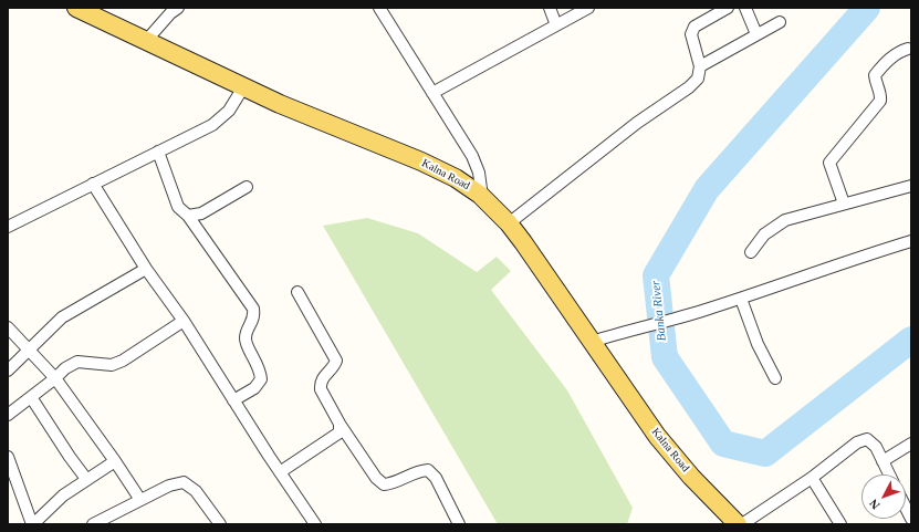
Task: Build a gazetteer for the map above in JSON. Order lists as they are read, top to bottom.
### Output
{
  "streets": {
    "main road": ["Kalna Road"]
  },
  "water": ["Banka River"],
  "north": "bottom left"
}
